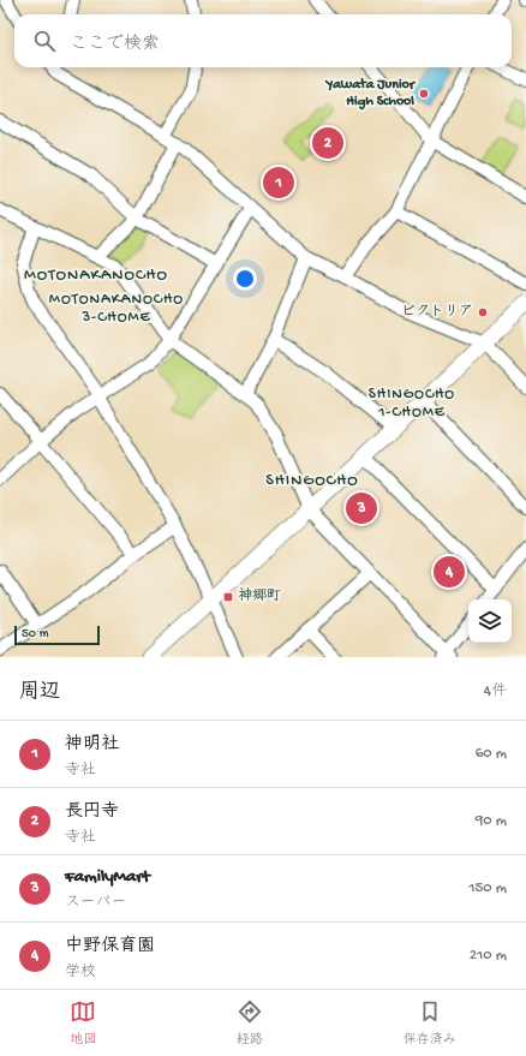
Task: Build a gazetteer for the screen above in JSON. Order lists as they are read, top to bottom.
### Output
{
  "districts": [
    "MOTONAKANOCHO",
    "MOTONAKANOCHO 3-CHOME",
    "SHINGOCHO 1-CHOME",
    "SHINGOCHO"
  ],
  "places": {
    "other": ["Yawata Junior High School", "ビクトリア"],
    "transit": ["神郷町"]
  },
  "scale_bar": "50 m",
  "page": {
    "search": "ここで検索",
    "pins": [
      "2",
      "1",
      "3",
      "4"
    ],
    "scale": "50 m",
    "heading": ["周辺", "4件"],
    "list": [
      {
        "mark": "1",
        "name": "神明社",
        "note": "寺社",
        "value": "60 m"
      },
      {
        "mark": "2",
        "name": "長円寺",
        "note": "寺社",
        "value": "90 m"
      },
      {
        "mark": "3",
        "name": "FamilyMart",
        "note": "スーパー",
        "value": "150 m"
      },
      {
        "mark": "4",
        "name": "中野保育園",
        "note": "学校",
        "value": "210 m"
      }
    ],
    "nav": ["地図", "経路", "保存済み"]
  }
}
